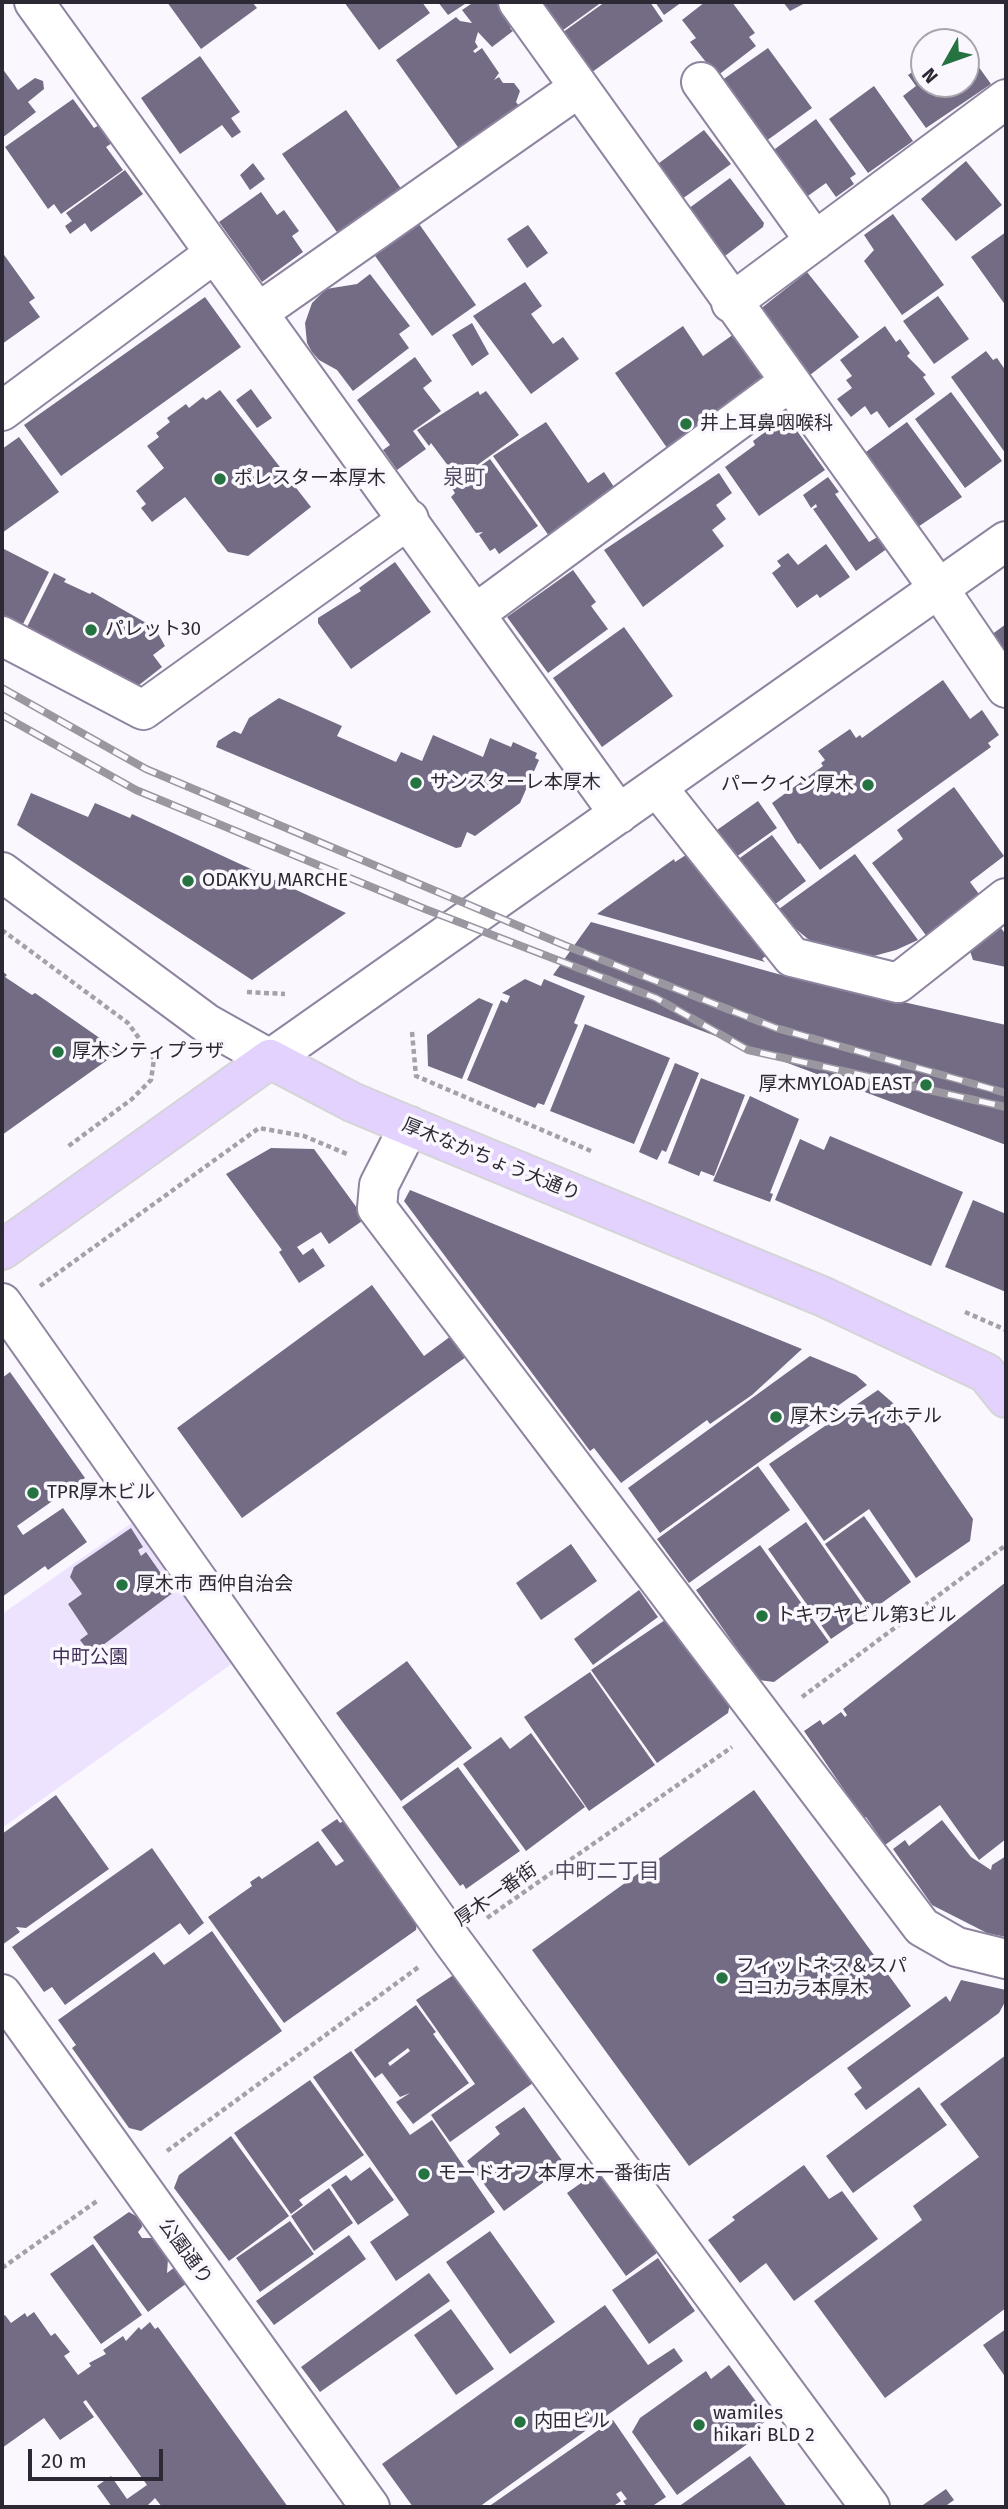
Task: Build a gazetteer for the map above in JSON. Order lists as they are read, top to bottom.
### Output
{
  "streets": {
    "main road": ["厚木なかちょう大通り"],
    "street": ["公園通り"],
    "path": ["厚木一番街"]
  },
  "crossings": [
    ["厚木一番街", "公園通り"]
  ],
  "districts": ["泉町", "中町二丁目"],
  "parks": ["中町公園"],
  "places": [
    "井上耳鼻咽喉科",
    "ポレスター本厚木",
    "パレット30",
    "サンスターレ本厚木",
    "パークイン厚木",
    "ODAKYU MARCHE",
    "厚木シティプラザ",
    "厚木MYLOAD EAST",
    "厚木シティホテル",
    "TPR厚木ビル",
    "厚木市 西仲自治会",
    "トキワヤビル第3ビル",
    "フィットネス＆スパ ココカラ本厚木",
    "モードオフ 本厚木一番街店",
    "内田ビル",
    "wamiles hikari BLD 2"
  ],
  "scale_bar": "20 m",
  "north": "bottom left"
}
